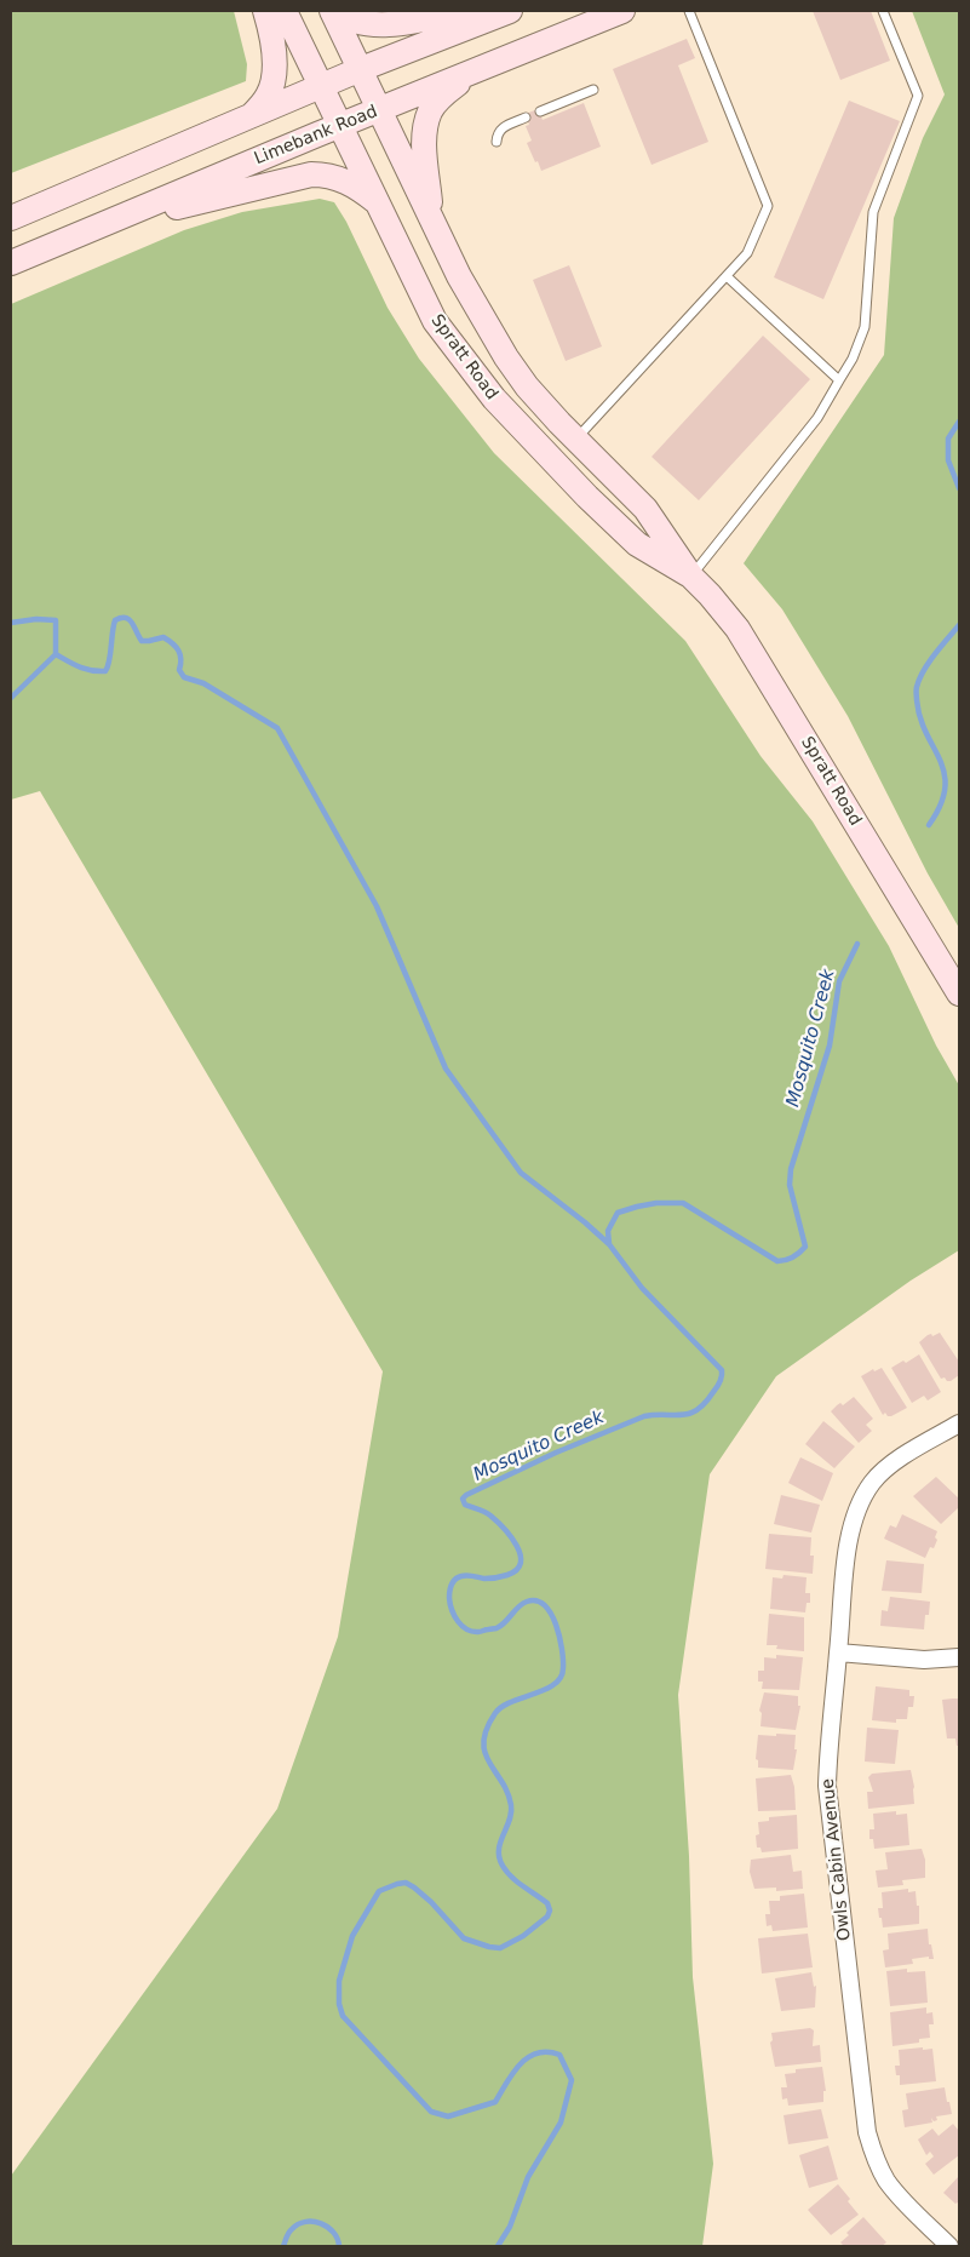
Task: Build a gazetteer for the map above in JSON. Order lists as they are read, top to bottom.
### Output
{
  "streets": {
    "main road": ["Limebank Road", "Spratt Road"],
    "street": ["Owls Cabin Avenue"]
  },
  "crossings": [
    ["Limebank Road", "Spratt Road"]
  ],
  "water": ["Mosquito Creek"]
}
